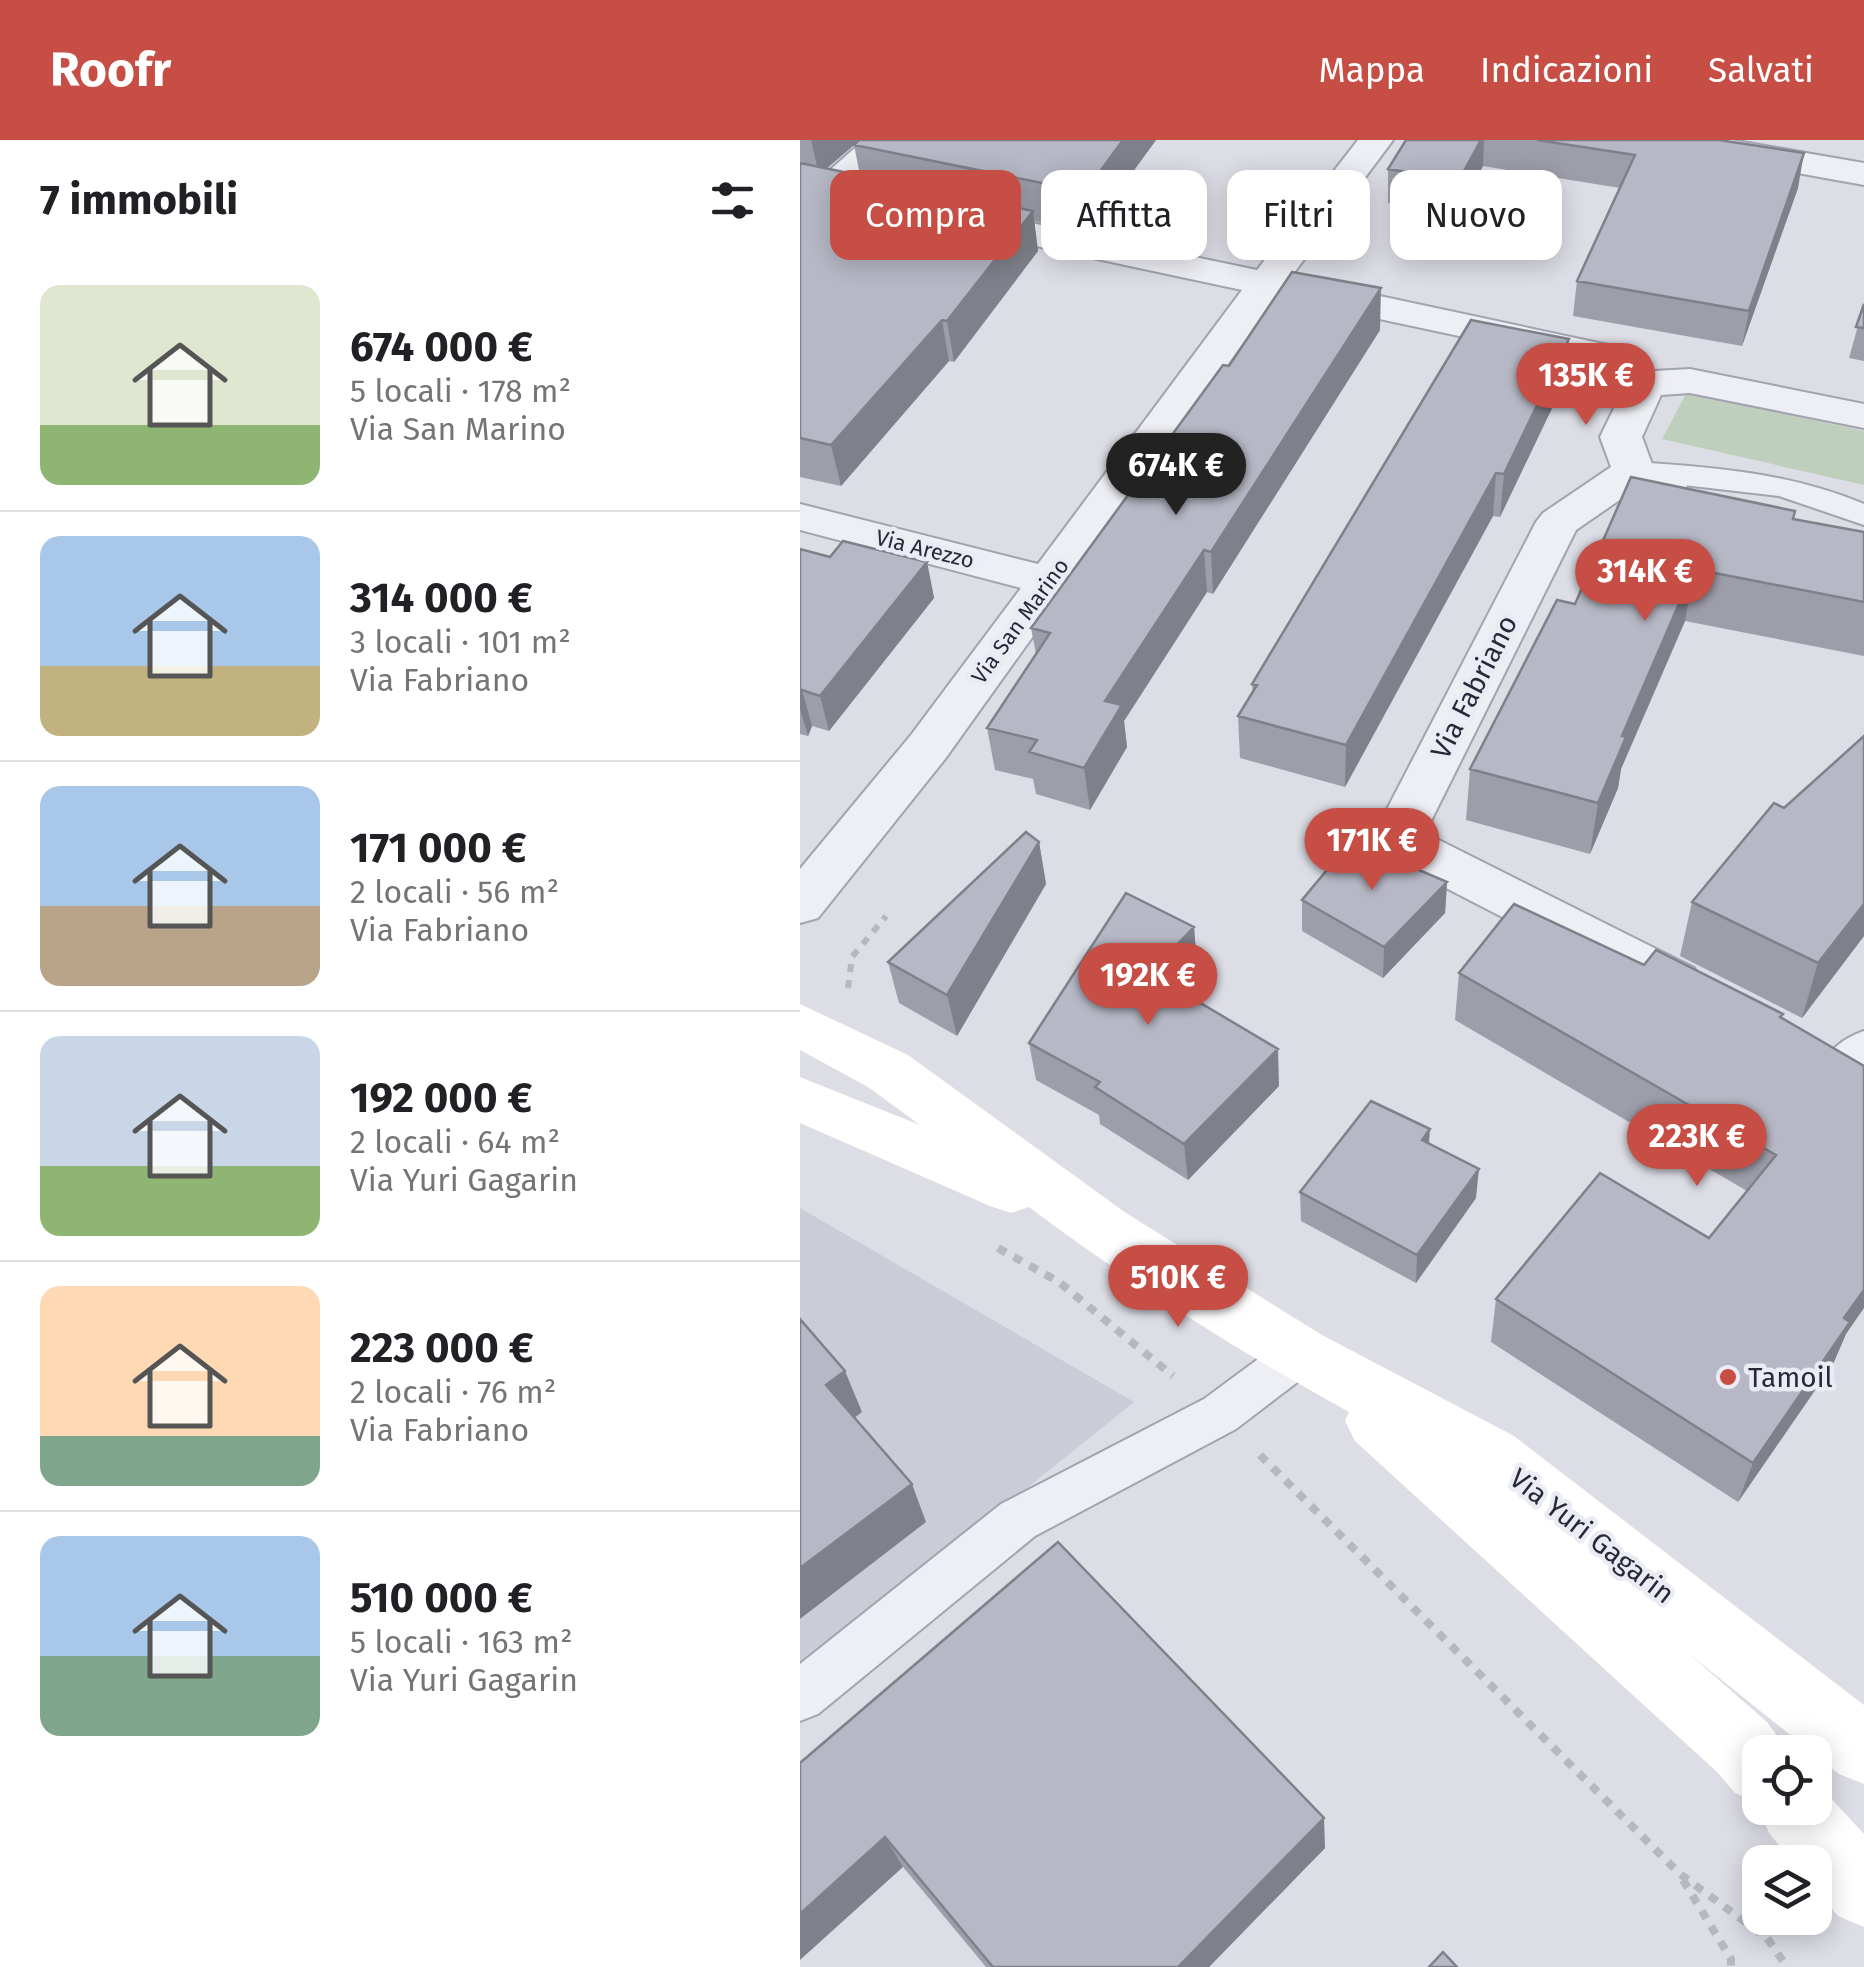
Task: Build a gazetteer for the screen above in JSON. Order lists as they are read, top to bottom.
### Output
{
  "streets": {
    "main road": ["Via Yuri Gagarin"],
    "street": ["Via Arezzo", "Via San Marino", "Via Fabriano"]
  },
  "crossings": [
    ["Via Arezzo", "Via San Marino"]
  ],
  "places": ["Tamoil"],
  "page": {
    "header": "Roofr",
    "nav": ["Mappa", "Indicazioni", "Salvati"],
    "heading": "7 immobili",
    "chip": [
      "Compra",
      "Affitta",
      "Filtri",
      "Nuovo"
    ],
    "list": [
      {
        "name": "674 000 €",
        "note": "5 locali · 178 m² · Via San Marino"
      },
      {
        "name": "314 000 €",
        "note": "3 locali · 101 m² · Via Fabriano"
      },
      {
        "name": "171 000 €",
        "note": "2 locali · 56 m² · Via Fabriano"
      },
      {
        "name": "192 000 €",
        "note": "2 locali · 64 m² · Via Yuri Gagarin"
      },
      {
        "name": "223 000 €",
        "note": "2 locali · 76 m² · Via Fabriano"
      },
      {
        "name": "510 000 €",
        "note": "5 locali · 163 m² · Via Yuri Gagarin"
      }
    ],
    "price": [
      "135K €",
      "674K €",
      "314K €",
      "171K €",
      "192K €",
      "223K €",
      "510K €"
    ]
  }
}
